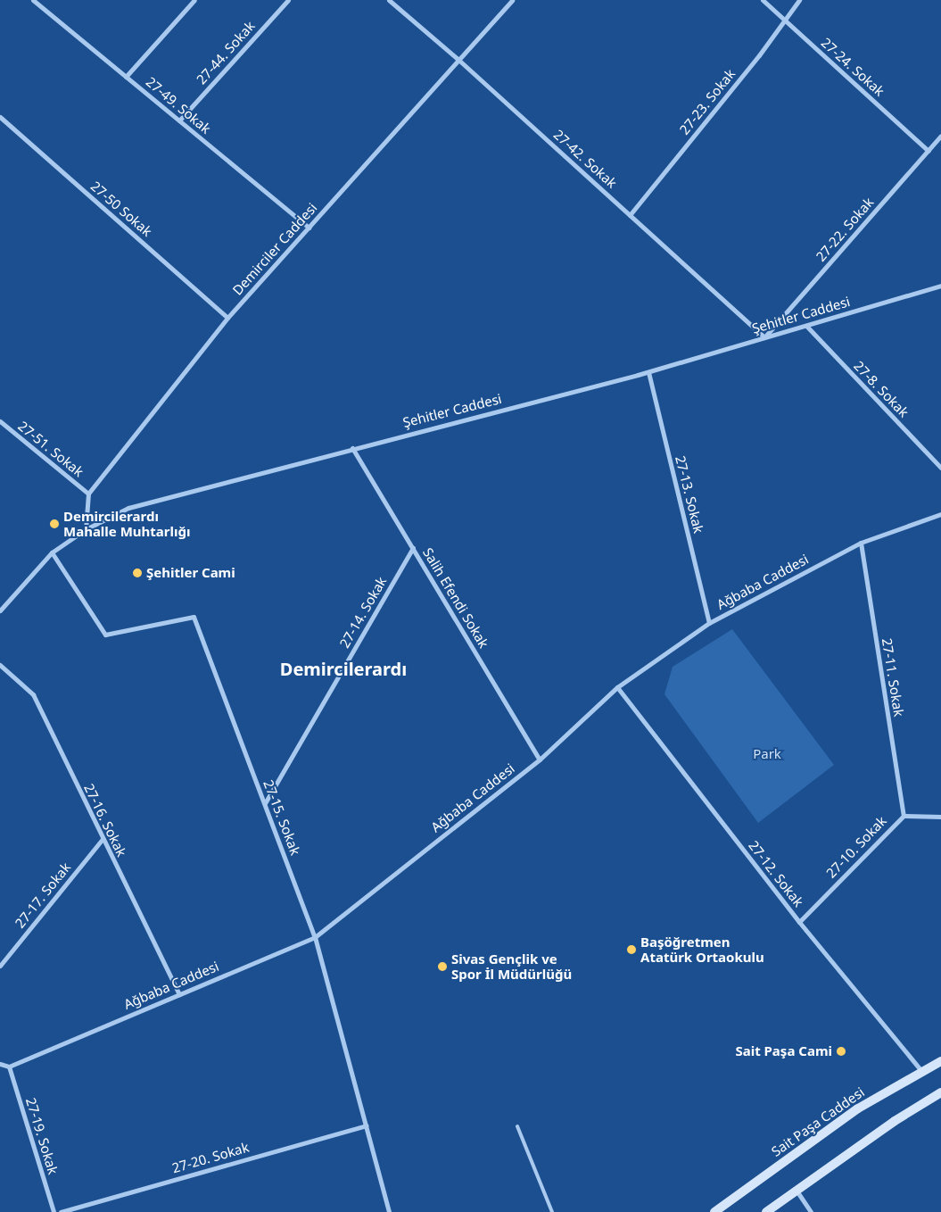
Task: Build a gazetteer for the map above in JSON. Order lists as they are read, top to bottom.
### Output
{
  "streets": {
    "street": [
      "27-44. Sokak",
      "27-24. Sokak",
      "27-23. Sokak",
      "27-49. Sokak",
      "27-42. Sokak",
      "27-50 Sokak",
      "27-22. Sokak",
      "Demirciler Caddesi",
      "Şehitler Caddesi",
      "27-8. Sokak",
      "27-51. Sokak",
      "27-13. Sokak",
      "Ağbaba Caddesi",
      "Salih Efendi Sokak",
      "27-14. Sokak",
      "27-11. Sokak",
      "27-15. Sokak",
      "27-16. Sokak",
      "27-10. Sokak",
      "27-12. Sokak",
      "27-17. Sokak",
      "Sait Paşa Caddesi",
      "27-19. Sokak",
      "27-20. Sokak"
    ]
  },
  "crossings": [
    ["27-44. Sokak", "27-49. Sokak"],
    ["27-24. Sokak", "27-23. Sokak"],
    ["27-24. Sokak", "27-22. Sokak"],
    ["27-23. Sokak", "27-42. Sokak"],
    ["27-49. Sokak", "Demirciler Caddesi"],
    ["27-42. Sokak", "27-22. Sokak"],
    ["27-42. Sokak", "Demirciler Caddesi"],
    ["27-42. Sokak", "Şehitler Caddesi"],
    ["27-50 Sokak", "Demirciler Caddesi"],
    ["27-22. Sokak", "Şehitler Caddesi"],
    ["Demirciler Caddesi", "27-51. Sokak"],
    ["Şehitler Caddesi", "27-8. Sokak"],
    ["Şehitler Caddesi", "27-13. Sokak"],
    ["Şehitler Caddesi", "Salih Efendi Sokak"],
    ["Şehitler Caddesi", "27-15. Sokak"],
    ["27-13. Sokak", "Ağbaba Caddesi"],
    ["Ağbaba Caddesi", "Salih Efendi Sokak"],
    ["Ağbaba Caddesi", "27-11. Sokak"],
    ["Ağbaba Caddesi", "27-15. Sokak"],
    ["Ağbaba Caddesi", "27-16. Sokak"],
    ["Ağbaba Caddesi", "27-12. Sokak"],
    ["Ağbaba Caddesi", "27-19. Sokak"],
    ["Salih Efendi Sokak", "27-14. Sokak"],
    ["27-14. Sokak", "27-15. Sokak"],
    ["27-11. Sokak", "27-10. Sokak"],
    ["27-15. Sokak", "27-20. Sokak"],
    ["27-16. Sokak", "27-17. Sokak"],
    ["27-10. Sokak", "27-12. Sokak"],
    ["27-12. Sokak", "Sait Paşa Caddesi"]
  ],
  "districts": ["Demircilerardı"],
  "parks": ["Park"],
  "places": [
    "Demircilerardı Mahalle Muhtarlığı",
    "Şehitler Cami",
    "Başöğretmen Atatürk Ortaokulu",
    "Sivas Gençlik ve Spor İl Müdürlüğü",
    "Sait Paşa Cami"
  ]
}
